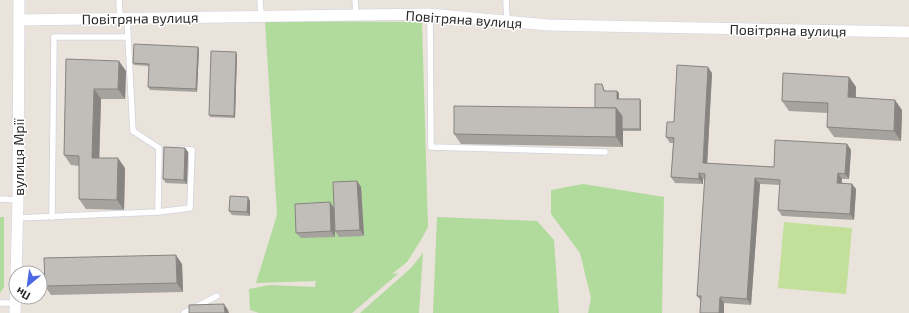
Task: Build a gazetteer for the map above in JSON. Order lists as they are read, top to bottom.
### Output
{
  "streets": {
    "street": ["Повітряна вулиця", "вулиця Мрії"]
  },
  "crossings": [
    ["Повітряна вулиця", "вулиця Мрії"]
  ],
  "north": "bottom left"
}
